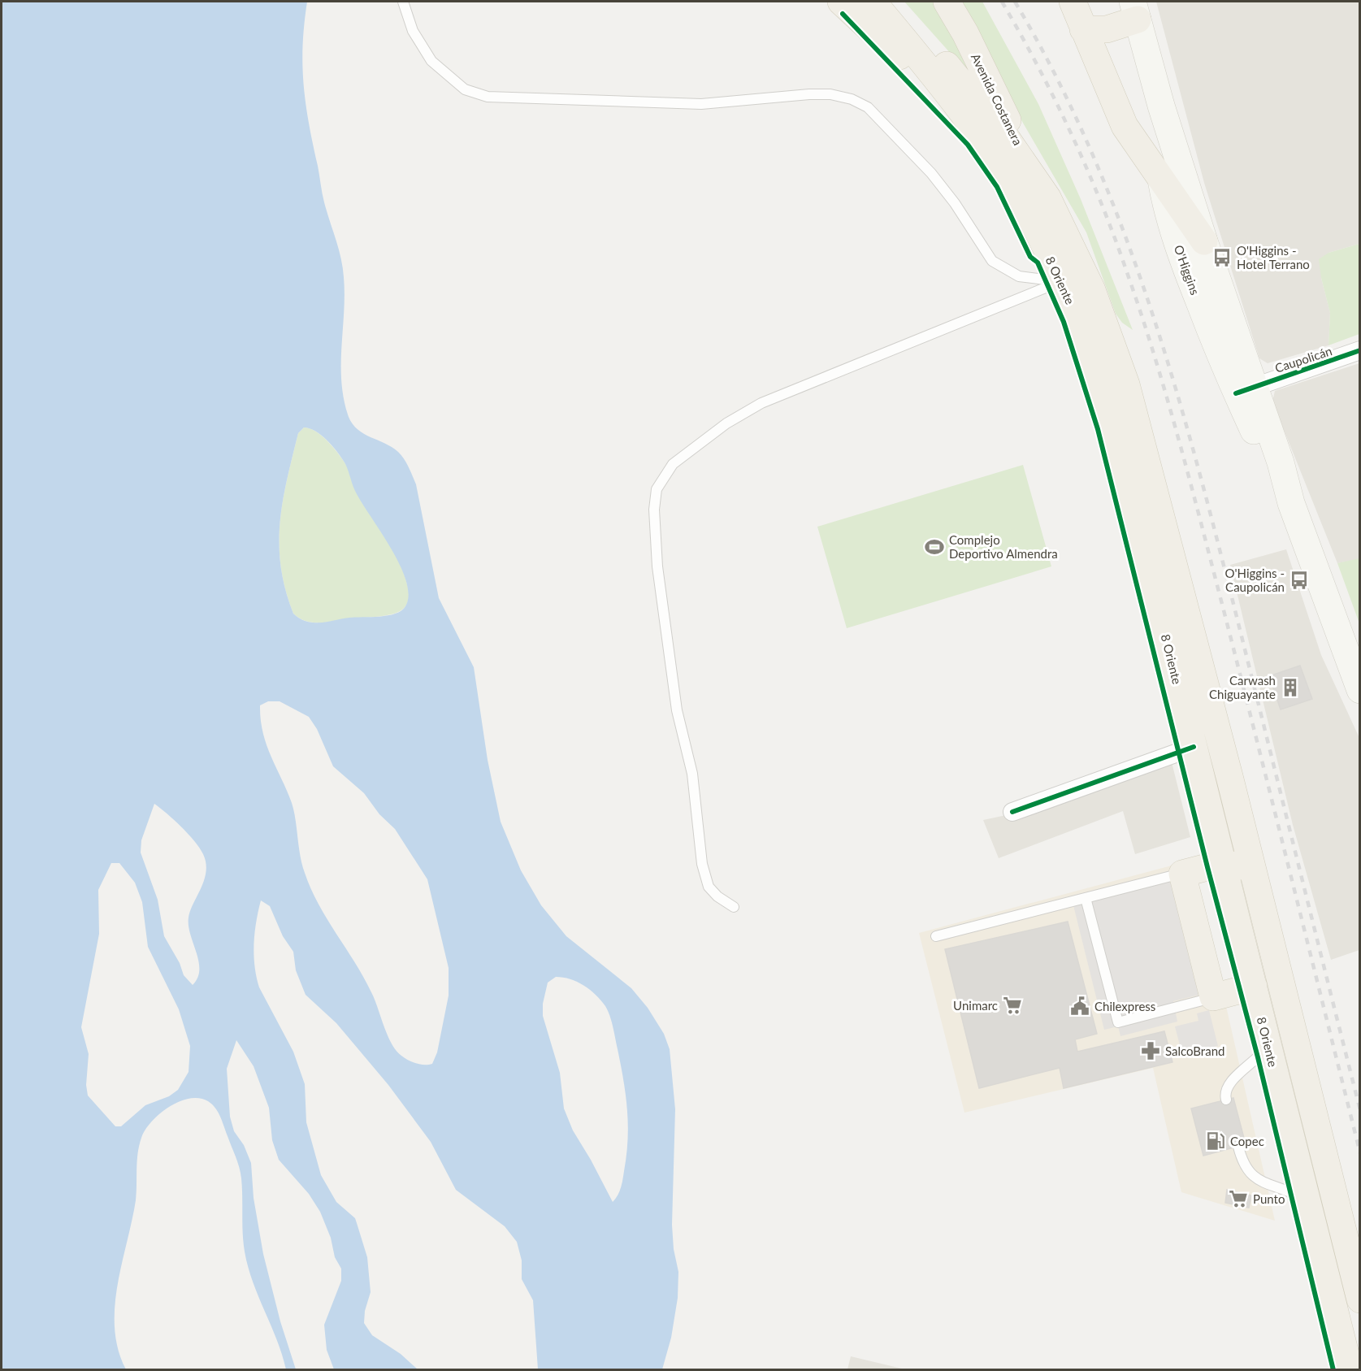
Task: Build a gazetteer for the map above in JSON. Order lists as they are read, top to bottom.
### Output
{
  "streets": {
    "main road": ["Avenida Costanera", "O'Higgins", "8 Oriente"],
    "street": ["Caupolicán"]
  },
  "crossings": [
    ["Avenida Costanera", "8 Oriente"],
    ["O'Higgins", "Caupolicán"]
  ],
  "places": {
    "bus stop": ["O'Higgins - Hotel Terrano", "O'Higgins - Caupolicán"],
    "sports": ["Complejo Deportivo Almendra"],
    "building": ["Carwash Chiguayante"],
    "supermarket": ["Unimarc", "Punto"],
    "public building": ["Chilexpress"],
    "pharmacy": ["SalcoBrand"],
    "fuel station": ["Copec"]
  }
}
